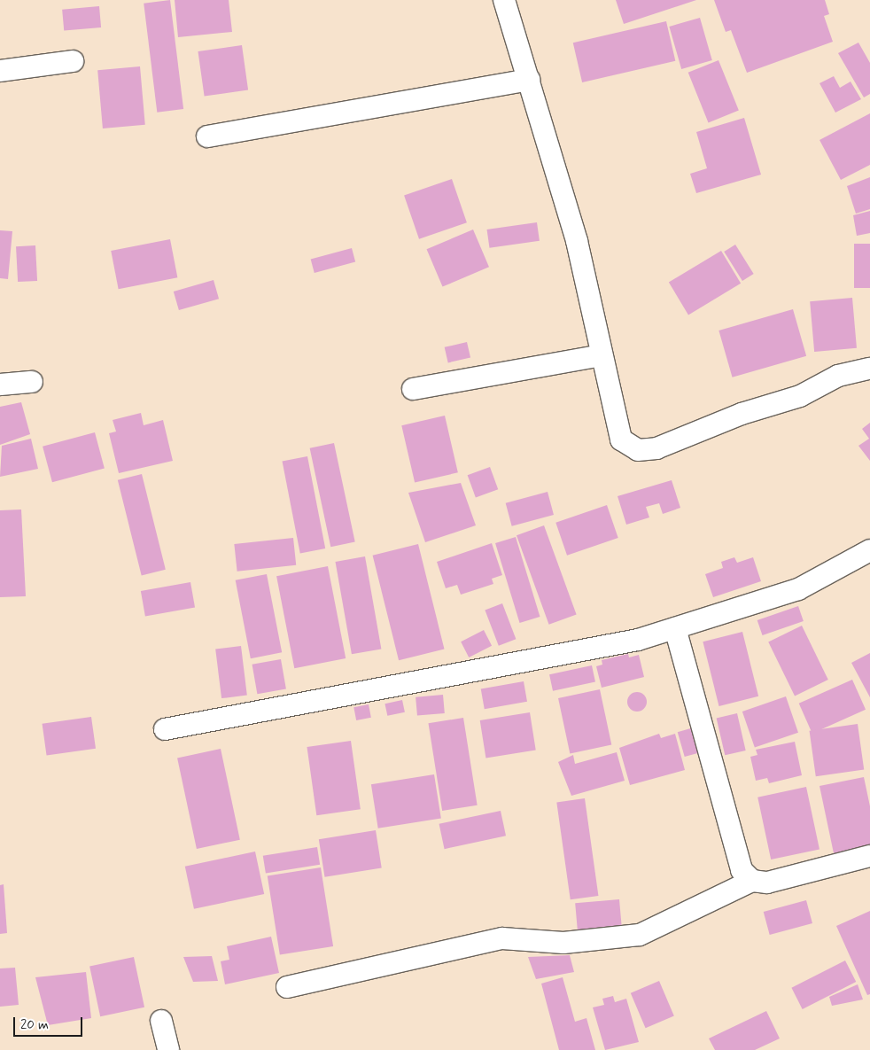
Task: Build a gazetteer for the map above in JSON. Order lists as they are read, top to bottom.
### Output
{
  "scale_bar": "20 m"
}
